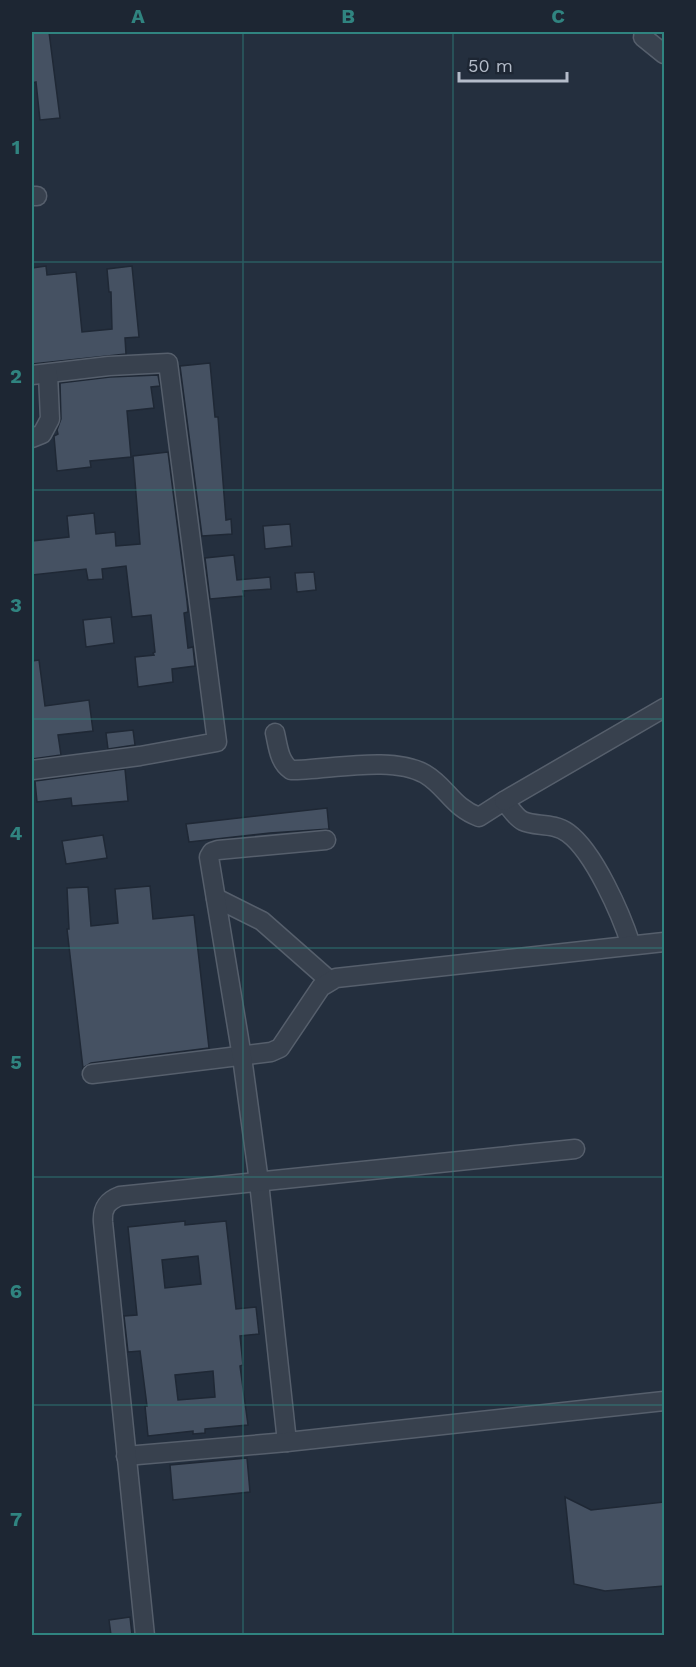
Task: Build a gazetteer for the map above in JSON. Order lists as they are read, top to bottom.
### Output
{
  "scale_bar": "50 m",
  "grid": {
    "columns": ["A", "B", "C"],
    "rows": [
      "1",
      "2",
      "3",
      "4",
      "5",
      "6",
      "7"
    ]
  }
}
